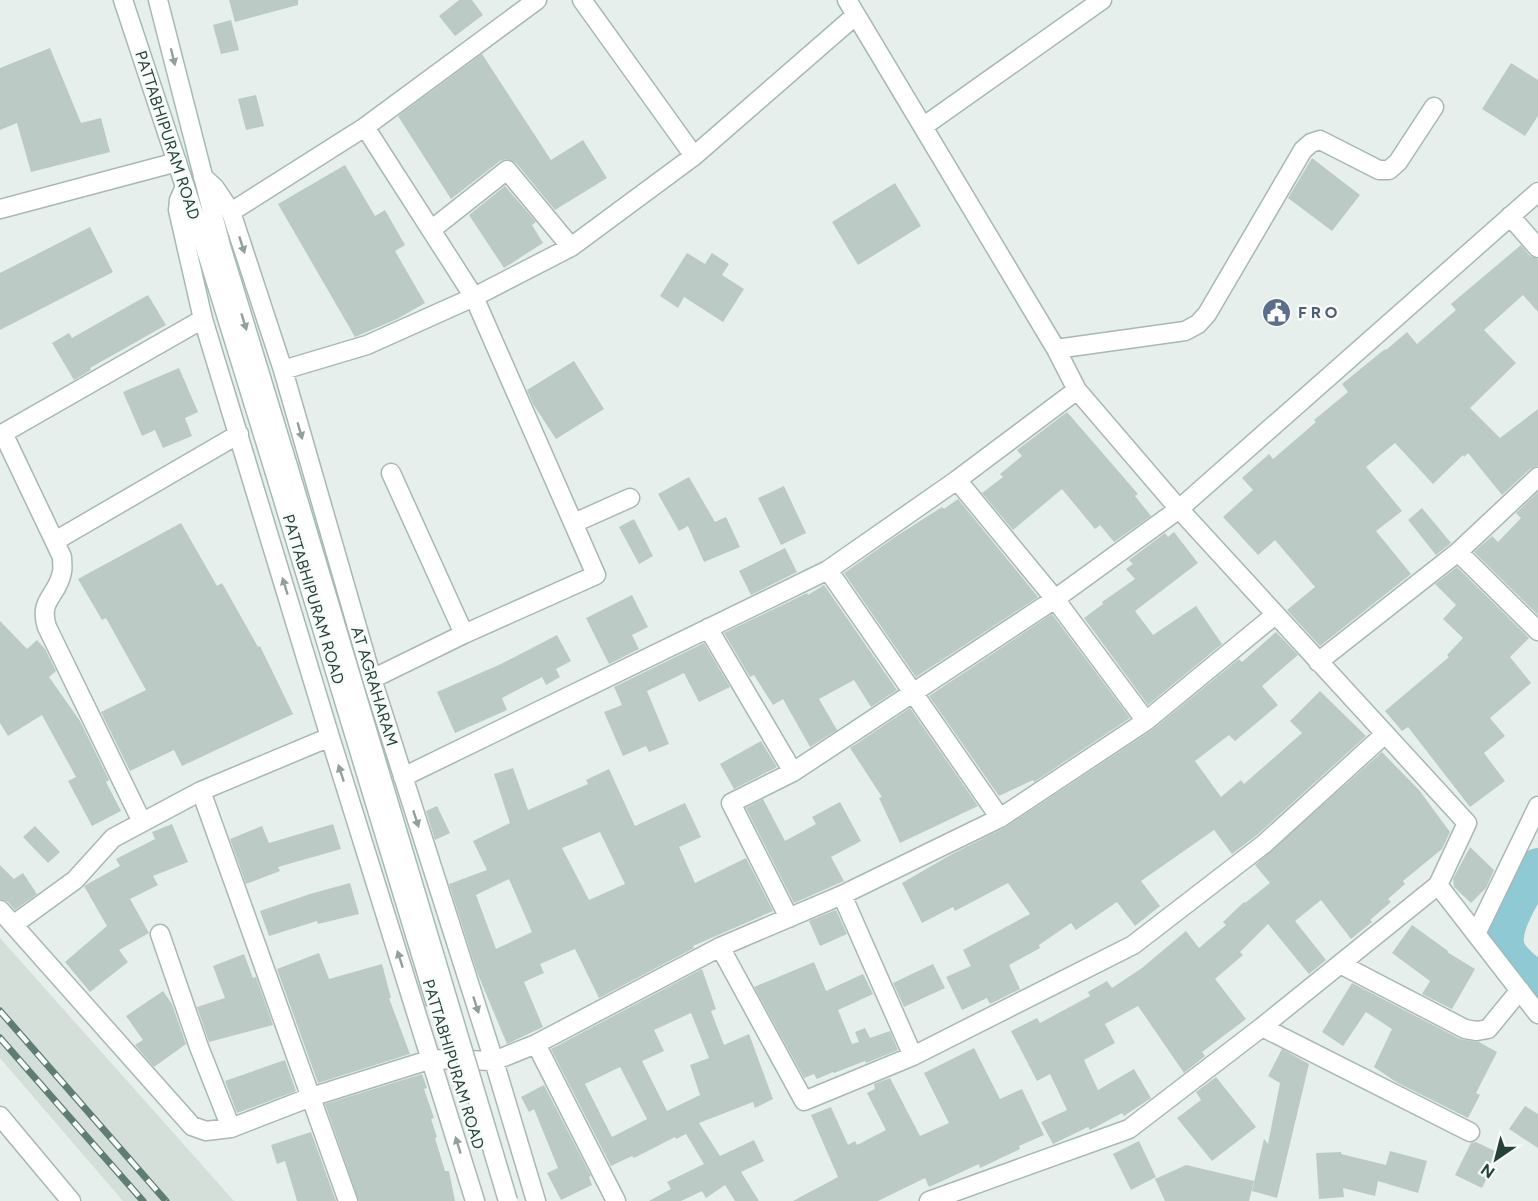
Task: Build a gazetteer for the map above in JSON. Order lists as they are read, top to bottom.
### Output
{
  "streets": {
    "street": ["PATTABHIPURAM ROAD", "AT AGRAHARAM"]
  },
  "crossings": [
    ["PATTABHIPURAM ROAD", "AT AGRAHARAM"]
  ],
  "places": {
    "public building": ["F R O"]
  },
  "north": "bottom left"
}
